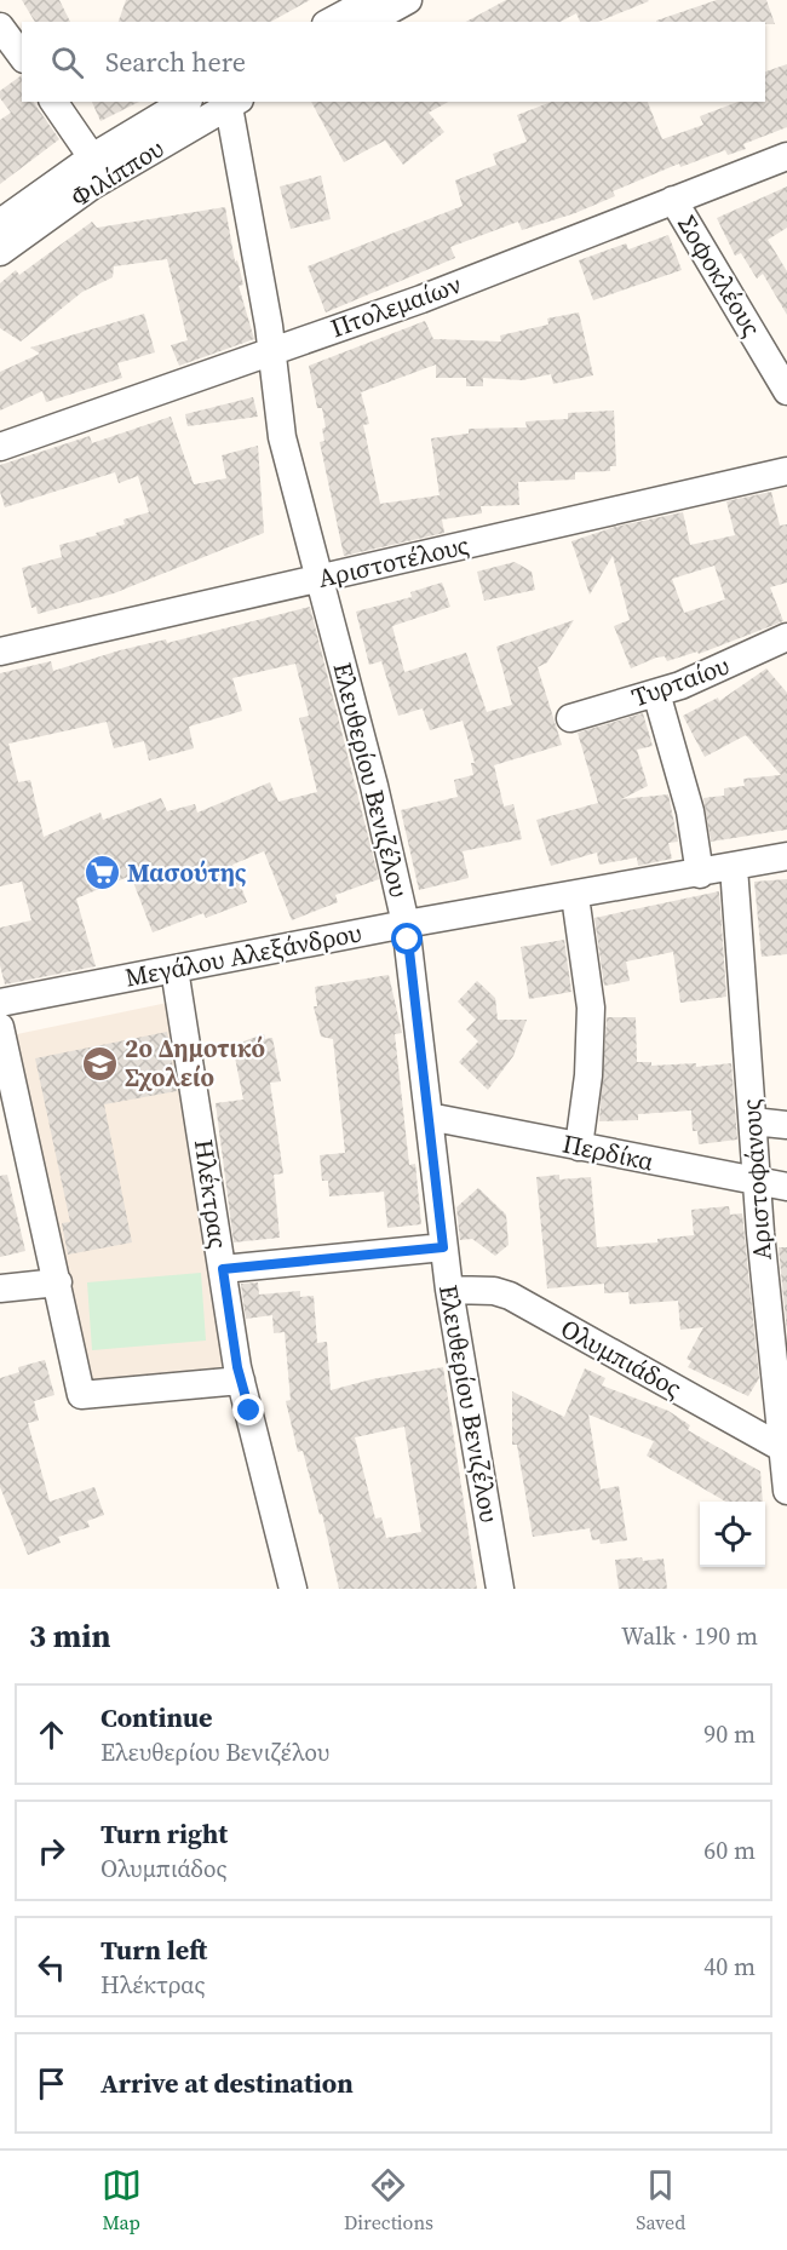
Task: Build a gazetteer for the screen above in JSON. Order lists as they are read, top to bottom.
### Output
{
  "streets": {
    "street": [
      "Φιλίππου",
      "Σοφοκλέους",
      "Πτολεμαίων",
      "Αριστοτέλους",
      "Τυρταίου",
      "Ελευθερίου Βενιζέλου",
      "Μεγάλου Αλεξάνδρου",
      "Περδίκα",
      "Αριστοφάνους",
      "Ηλέκτρας",
      "Ολυμπιάδος"
    ]
  },
  "crossings": [
    ["Φιλίππου", "Ελευθερίου Βενιζέλου"],
    ["Σοφοκλέους", "Πτολεμαίων"],
    ["Πτολεμαίων", "Ελευθερίου Βενιζέλου"],
    ["Αριστοτέλους", "Ελευθερίου Βενιζέλου"],
    ["Ελευθερίου Βενιζέλου", "Μεγάλου Αλεξάνδρου"],
    ["Ελευθερίου Βενιζέλου", "Περδίκα"],
    ["Ελευθερίου Βενιζέλου", "Ολυμπιάδος"],
    ["Μεγάλου Αλεξάνδρου", "Αριστοφάνους"],
    ["Μεγάλου Αλεξάνδρου", "Ηλέκτρας"],
    ["Περδίκα", "Αριστοφάνους"],
    ["Αριστοφάνους", "Ολυμπιάδος"]
  ],
  "places": {
    "supermarket": ["Μασούτης"],
    "school or university": ["2ο Δημοτικό Σχολείο"]
  },
  "page": {
    "search": "Search here",
    "heading": ["3 min", "Walk · 190 m"],
    "list": [
      ["Continue", "Ελευθερίου Βενιζέλου", "90 m"],
      ["Turn right", "Ολυμπιάδος", "60 m"],
      ["Turn left", "Ηλέκτρας", "40 m"],
      "Arrive at destination"
    ],
    "nav": ["Map", "Directions", "Saved"]
  }
}
